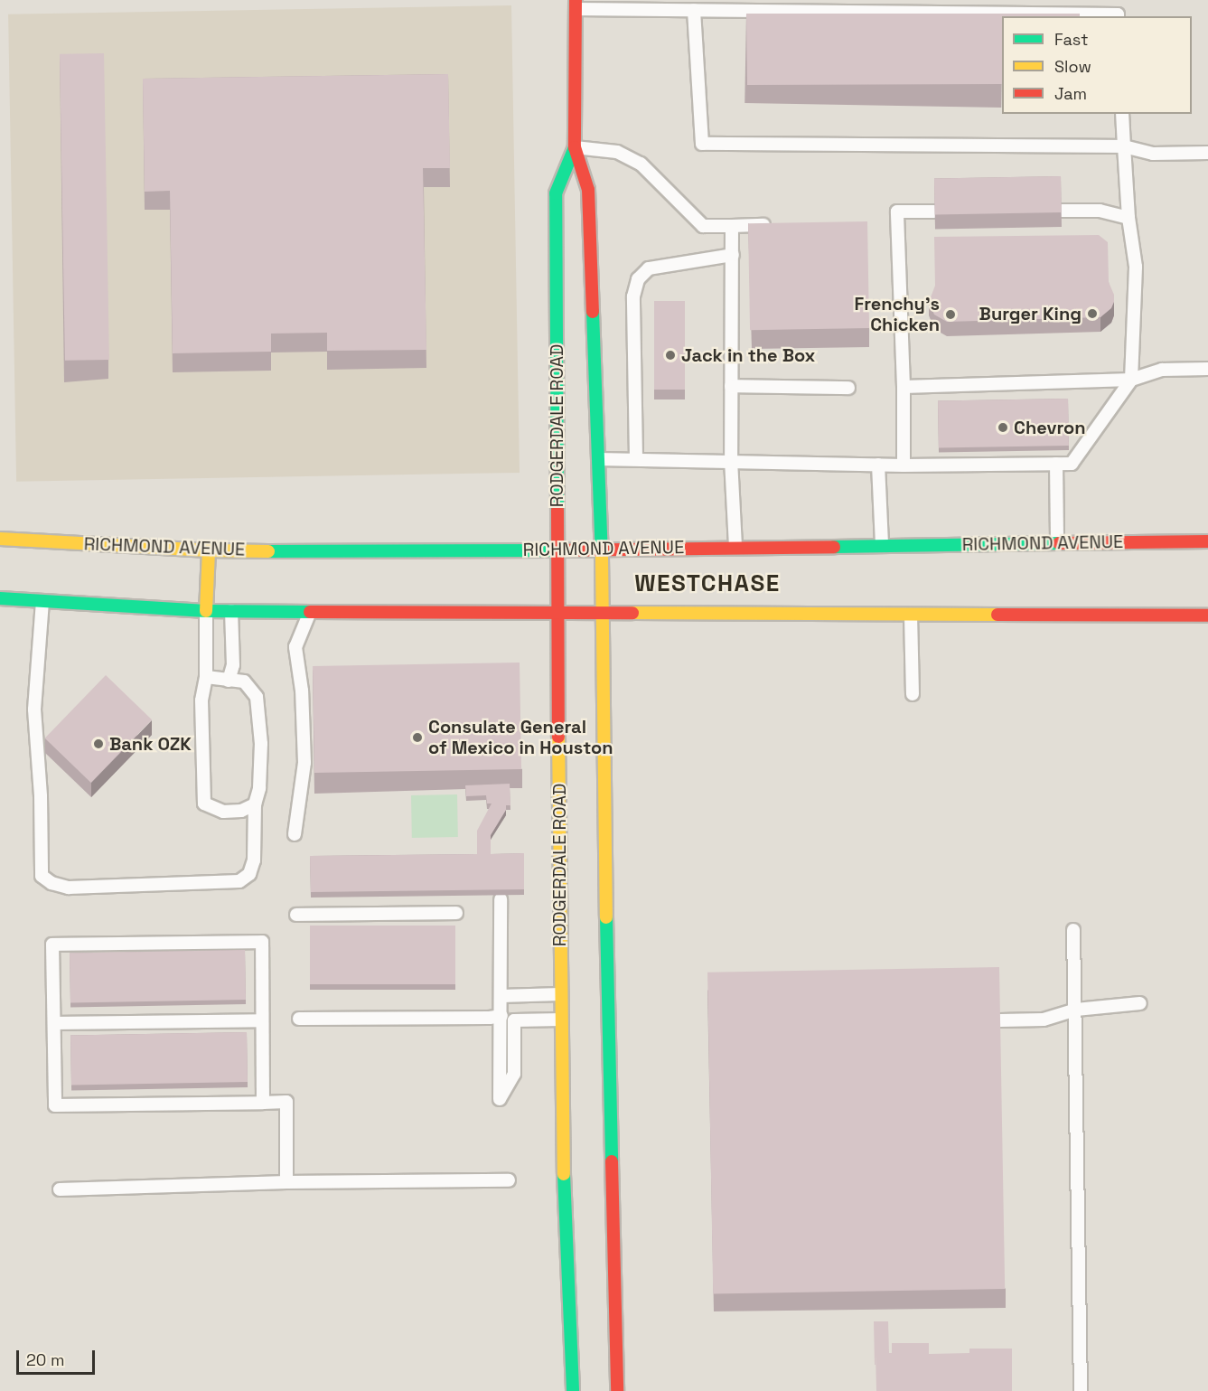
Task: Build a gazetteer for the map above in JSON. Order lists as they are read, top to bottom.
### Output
{
  "streets": {
    "street": ["RODGERDALE ROAD", "RICHMOND AVENUE"]
  },
  "crossings": [
    ["RODGERDALE ROAD", "RICHMOND AVENUE"]
  ],
  "districts": ["WESTCHASE"],
  "places": [
    "Burger King",
    "Frenchy's Chicken",
    "Jack in the Box",
    "Chevron",
    "Consulate General of Mexico in Houston",
    "Bank OZK"
  ],
  "legend": ["Fast", "Slow", "Jam"],
  "scale_bar": "20 m"
}
